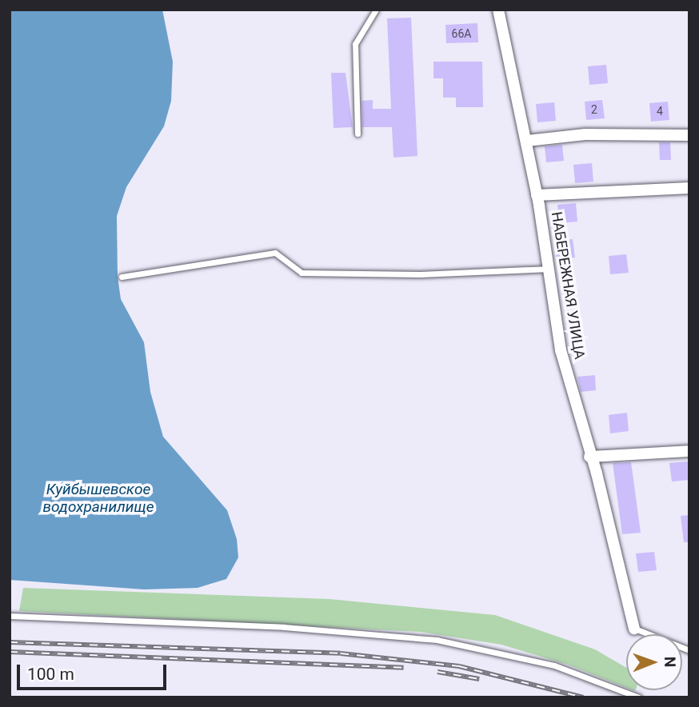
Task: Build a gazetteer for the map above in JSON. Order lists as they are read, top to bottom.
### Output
{
  "streets": {
    "street": ["НАБЕРЕЖНАЯ УЛИЦА"]
  },
  "water": ["Куйбышевское водохранилище"],
  "house_numbers": ["66А", "2", "4"],
  "scale_bar": "100 m",
  "north": "right"
}
